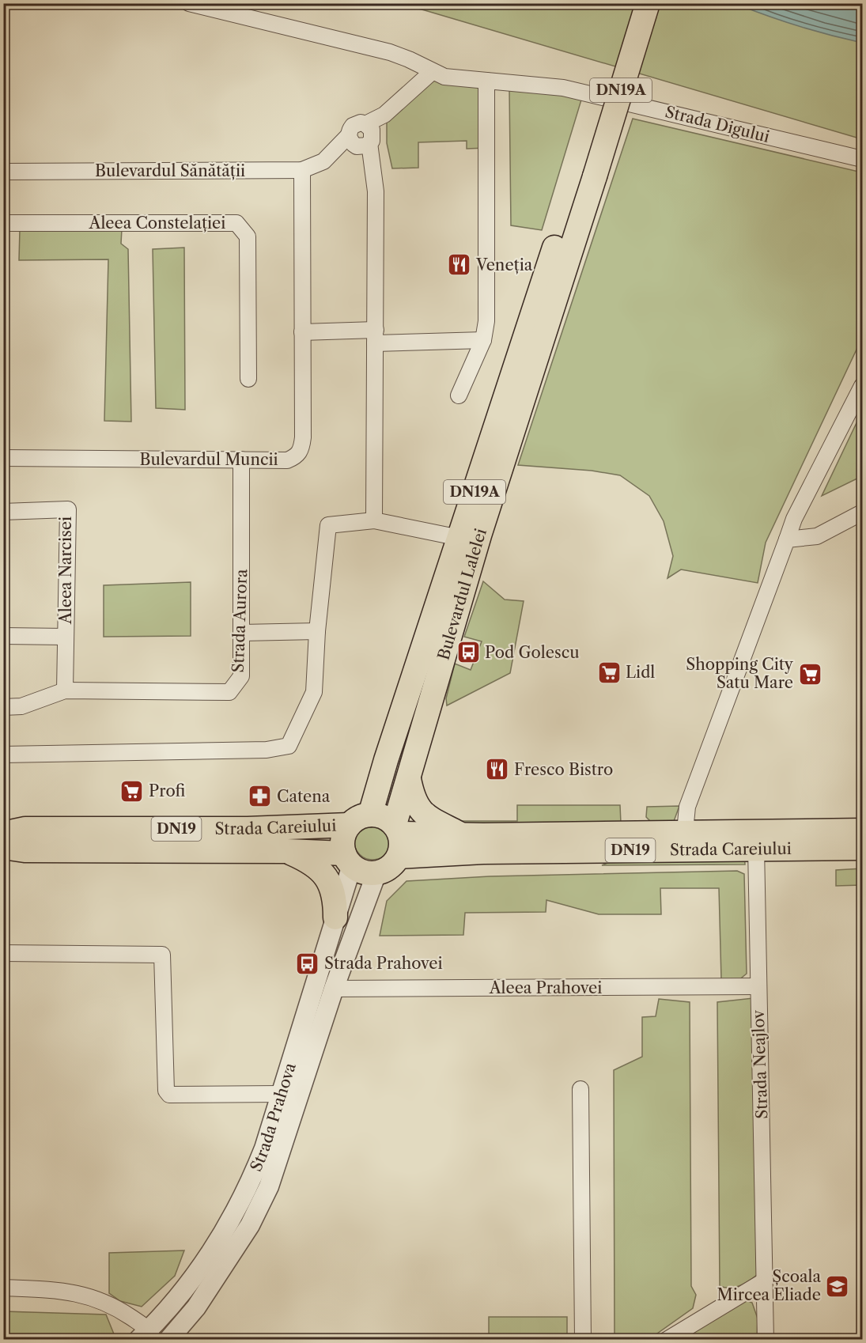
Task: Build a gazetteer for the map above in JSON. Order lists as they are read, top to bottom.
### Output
{
  "streets": {
    "main road": [
      "DN19A",
      "Bulevardul Lalelei",
      "Strada Careiului",
      "DN19"
    ],
    "street": [
      "Strada Digului",
      "Bulevardul Sănătății",
      "Aleea Constelației",
      "Bulevardul Muncii",
      "Aleea Narcisei",
      "Strada Aurora",
      "Aleea Prahovei",
      "Strada Neajlov",
      "Strada Prahova"
    ]
  },
  "crossings": [
    ["DN19A", "Bulevardul Lalelei"],
    ["Strada Digului", "Bulevardul Sănătății"],
    ["Bulevardul Sănătății", "Bulevardul Muncii"],
    ["Bulevardul Muncii", "Strada Aurora"],
    ["Aleea Narcisei", "Strada Aurora"],
    ["Bulevardul Lalelei", "Strada Careiului"],
    ["Bulevardul Lalelei", "DN19"],
    ["Bulevardul Lalelei", "Strada Prahova"],
    ["Strada Careiului", "DN19"],
    ["Strada Careiului", "Strada Neajlov"],
    ["Strada Careiului", "Strada Prahova"],
    ["DN19", "Strada Prahova"],
    ["Aleea Prahovei", "Strada Neajlov"],
    ["Aleea Prahovei", "Strada Prahova"]
  ],
  "places": {
    "restaurant": ["Veneția", "Fresco Bistro"],
    "bus stop": ["Pod Golescu", "Strada Prahovei"],
    "supermarket": ["Lidl", "Shopping City Satu Mare", "Profi"],
    "pharmacy": ["Catena"],
    "school or university": ["Școala Mircea Eliade"]
  }
}
